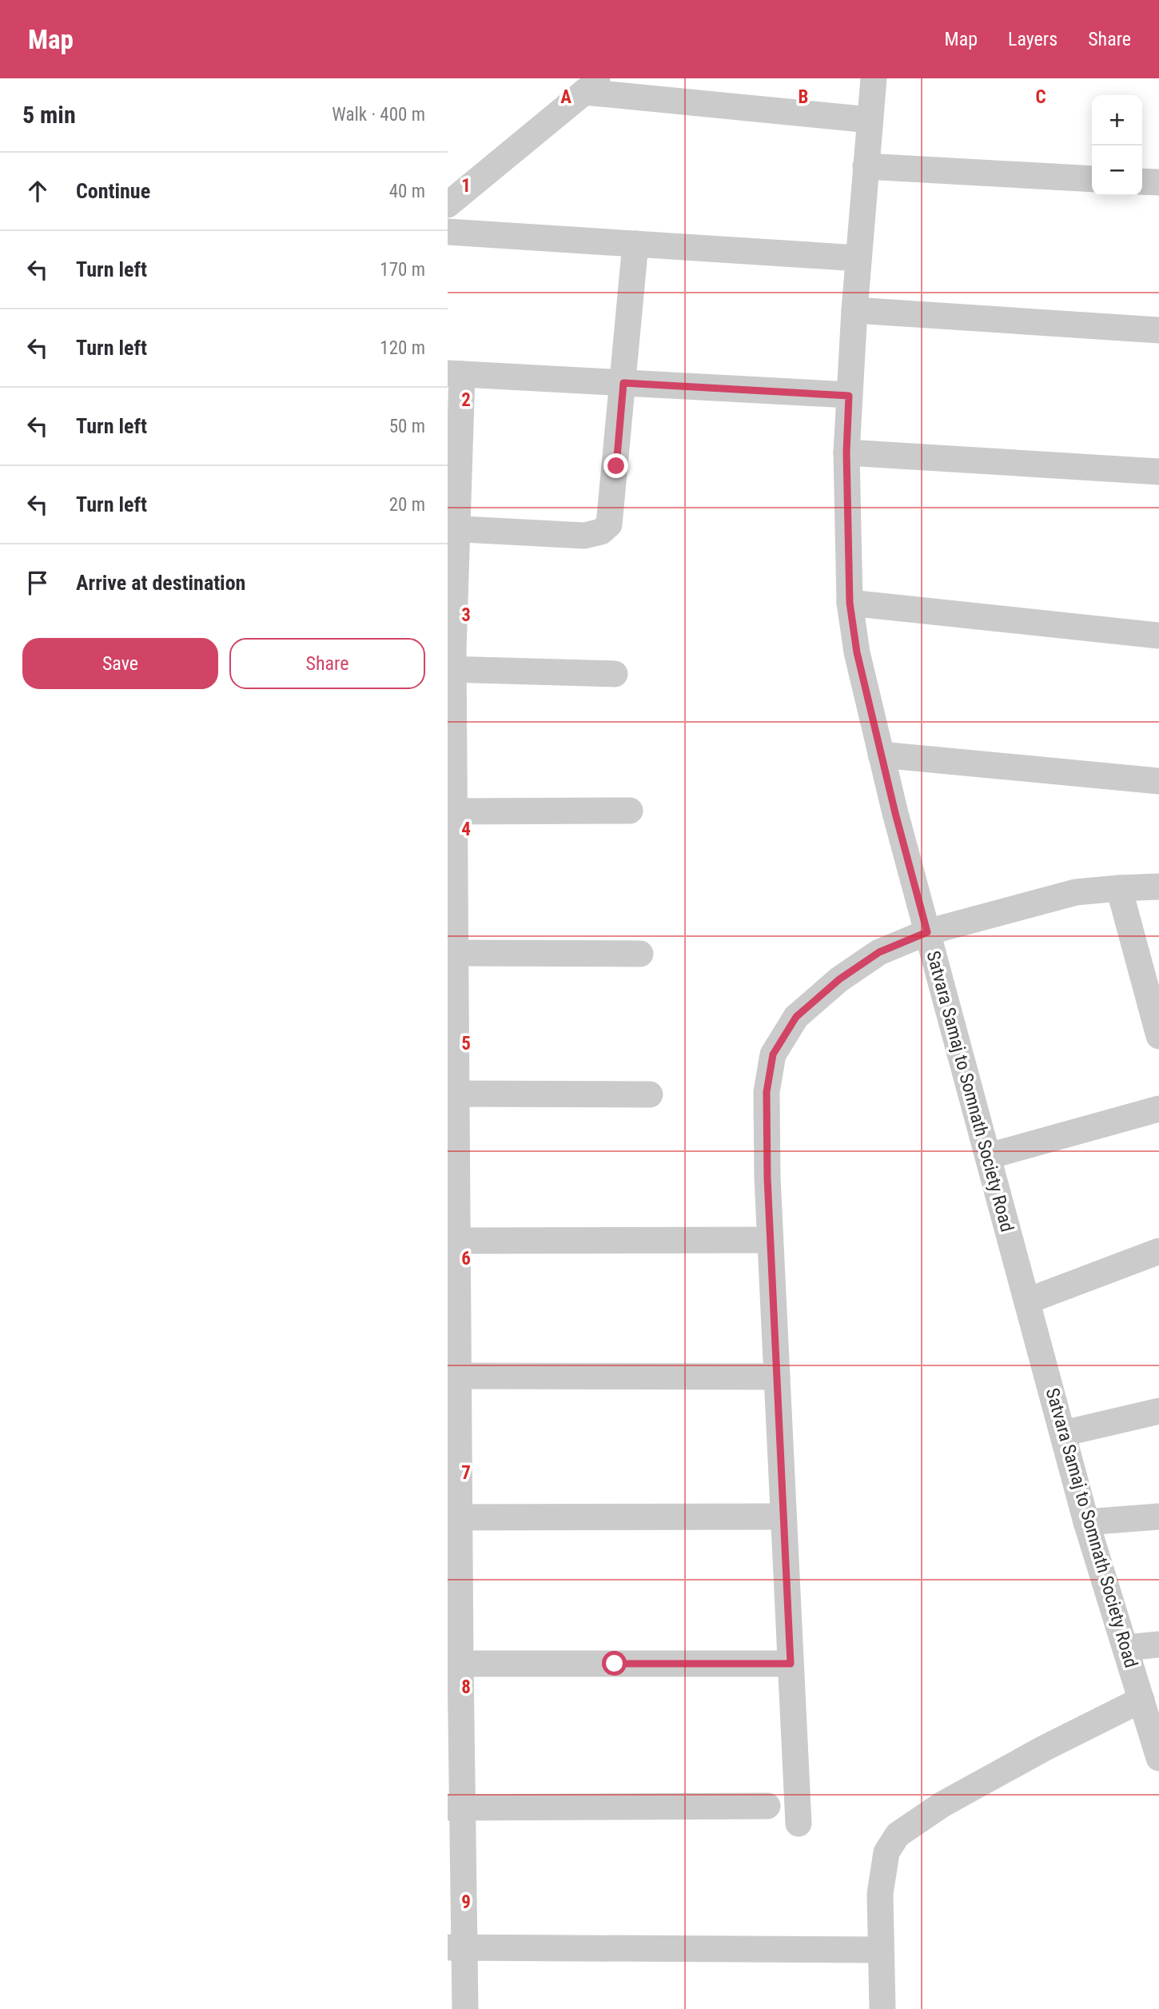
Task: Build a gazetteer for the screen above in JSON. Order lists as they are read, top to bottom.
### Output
{
  "streets": {
    "street": ["Satvara Samaj to Somnath Society Road"]
  },
  "page": {
    "header": "Map",
    "nav": ["Map", "Layers", "Share"],
    "heading": ["5 min", "Walk · 400 m"],
    "map_buttons": ["+", "−"],
    "list": [
      ["Continue", "40 m"],
      ["Turn left", "170 m"],
      ["Turn left", "120 m"],
      ["Turn left", "50 m"],
      ["Turn left", "20 m"],
      "Arrive at destination"
    ],
    "buttons": ["Save", "Share"]
  },
  "grid": {
    "columns": ["A", "B", "C"],
    "rows": [
      "1",
      "2",
      "3",
      "4",
      "5",
      "6",
      "7",
      "8",
      "9"
    ]
  }
}
